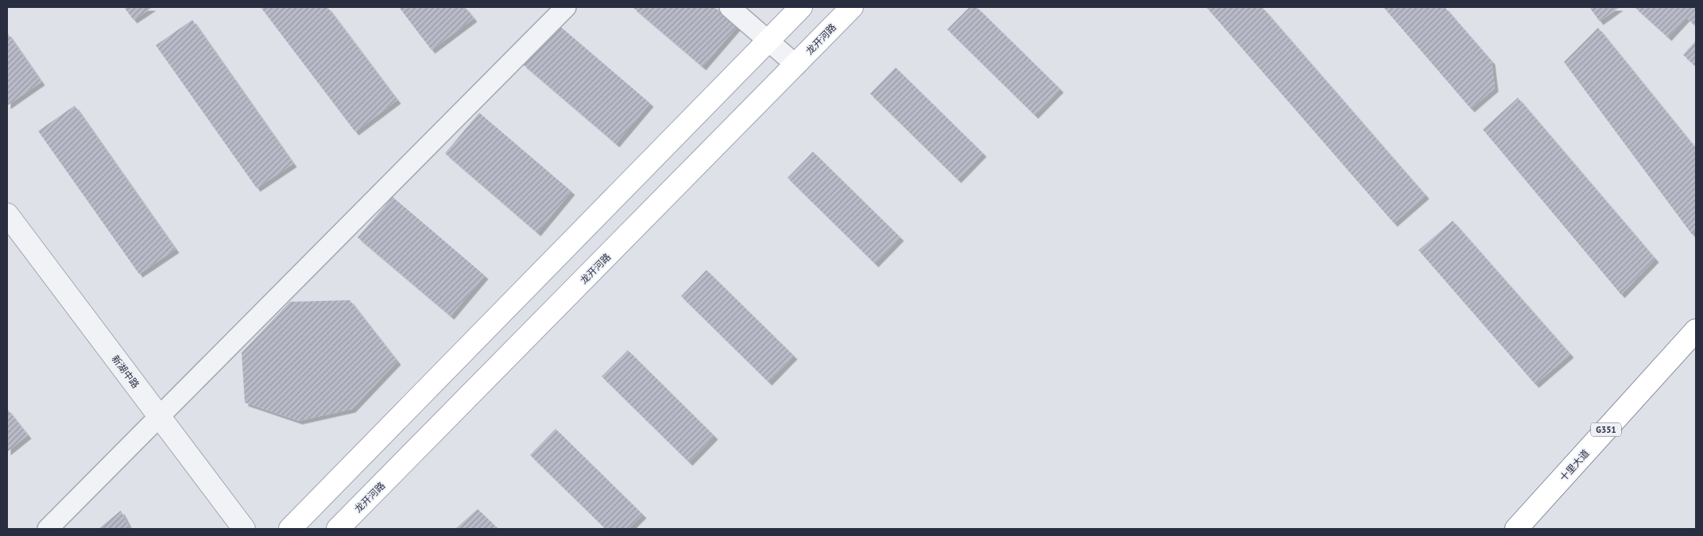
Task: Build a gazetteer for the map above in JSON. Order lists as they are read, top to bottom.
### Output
{
  "streets": {
    "main road": ["龙开河路", "G351", "十里大道"],
    "street": ["新湖中路"]
  }
}
